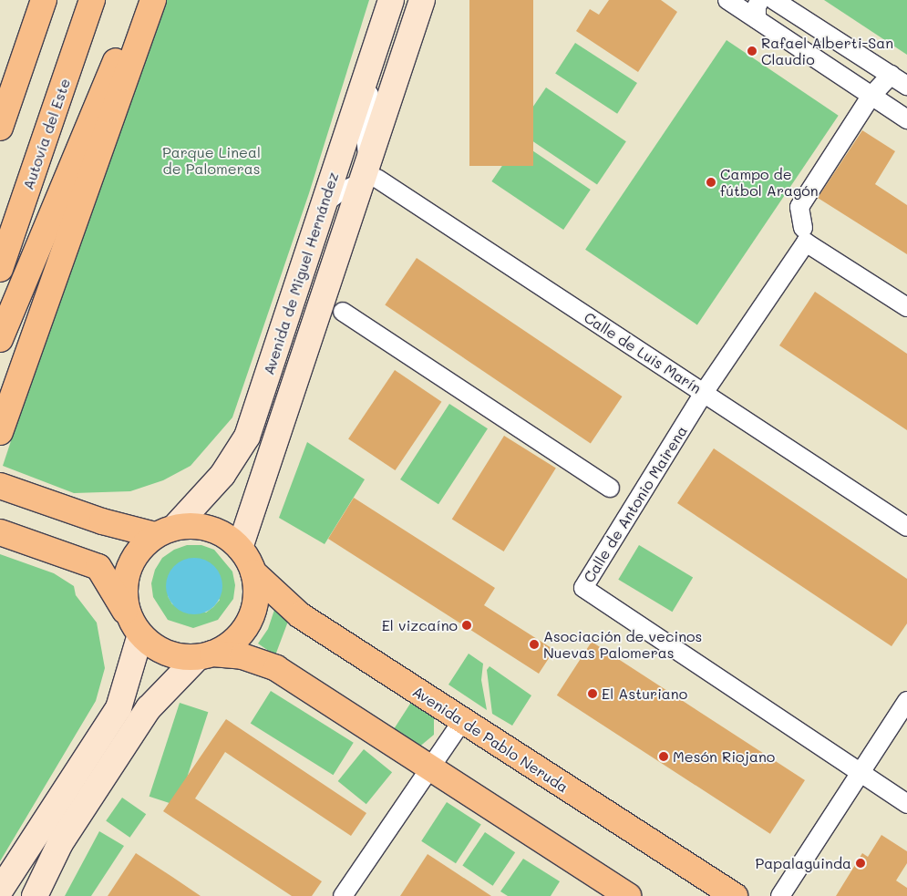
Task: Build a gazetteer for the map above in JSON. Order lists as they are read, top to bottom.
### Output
{
  "streets": {
    "main road": ["Autovía del Este", "Avenida de Pablo Neruda"],
    "street": ["Avenida de Miguel Hernández", "Calle de Luis Marín", "Calle de Antonio Mairena"]
  },
  "crossings": [
    ["Avenida de Miguel Hernández", "Calle de Luis Marín"],
    ["Avenida de Miguel Hernández", "Avenida de Pablo Neruda"],
    ["Calle de Luis Marín", "Calle de Antonio Mairena"]
  ],
  "parks": ["Parque Lineal de Palomeras"],
  "places": [
    "Rafael Alberti-San Claudio",
    "Campo de fútbol Aragón",
    "El vizcaíno",
    "Asociación de vecinos Nuevas Palomeras",
    "El Asturiano",
    "Mesón Riojano",
    "Papalaguinda"
  ]
}
